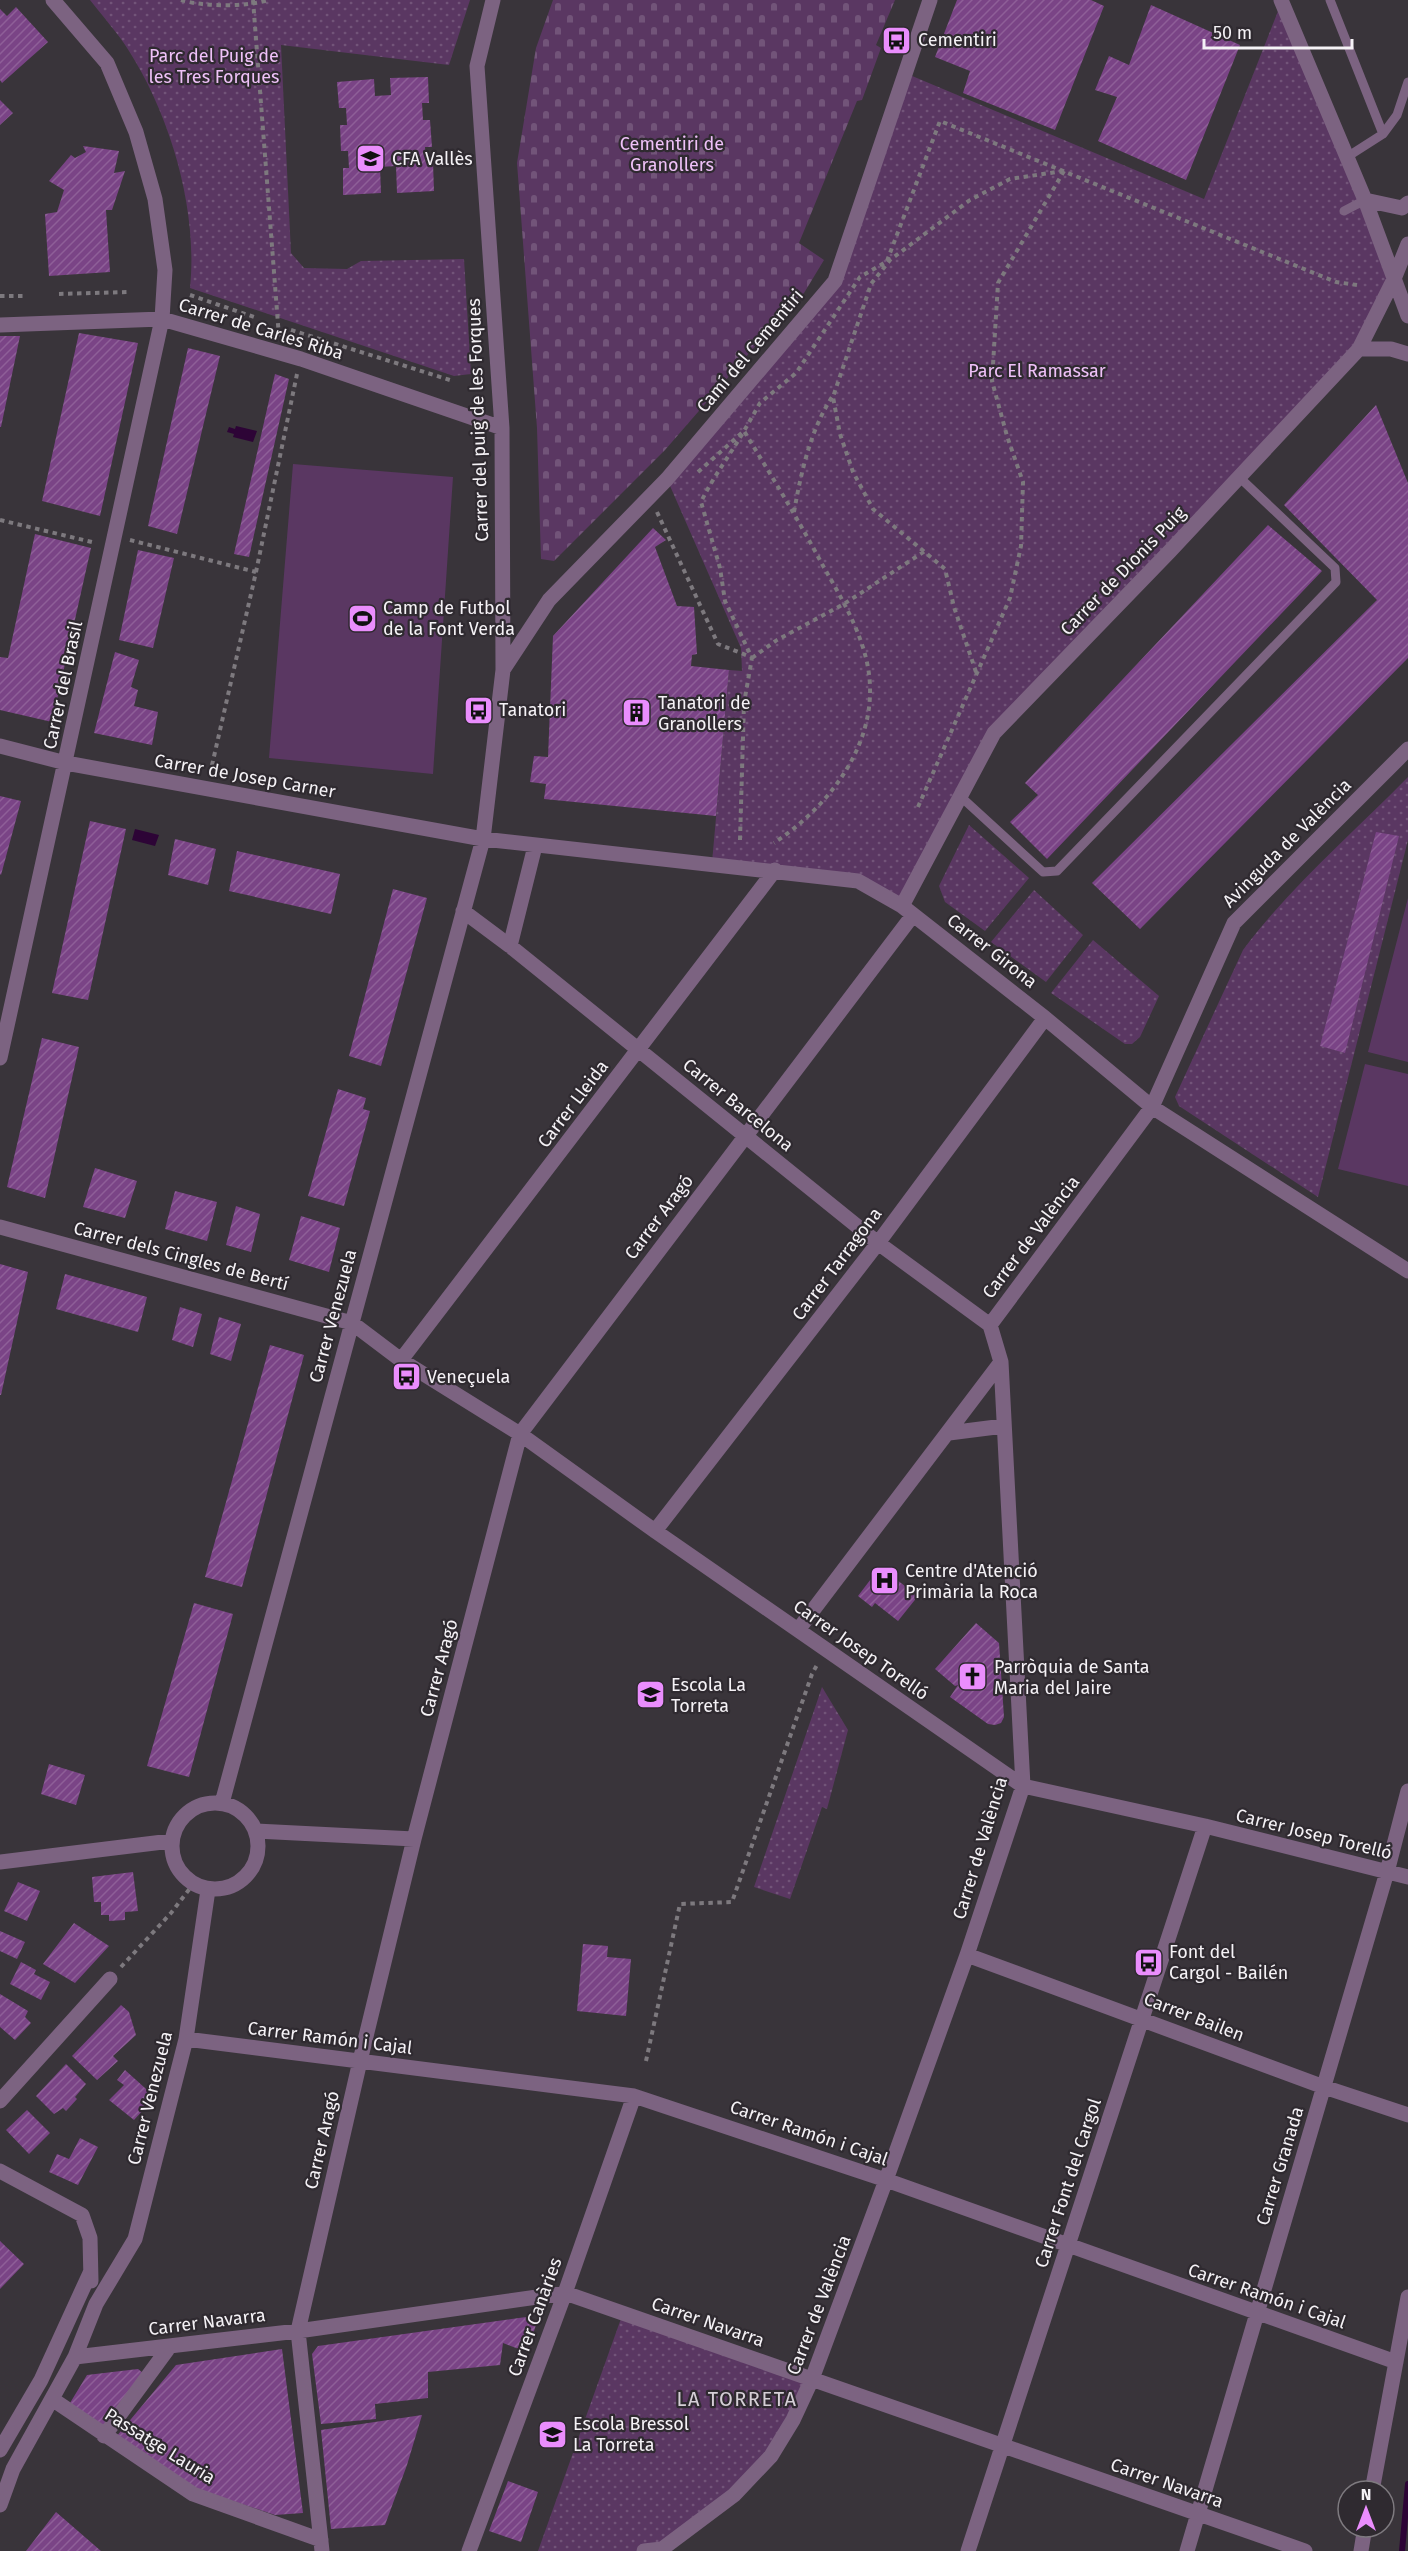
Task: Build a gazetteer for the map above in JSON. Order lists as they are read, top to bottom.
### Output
{
  "streets": {
    "street": [
      "Carrer de Carles Riba",
      "Camí del Cementiri",
      "Carrer del puig de les Forques",
      "Carrer de Dionis Puig",
      "Carrer del Brasil",
      "Carrer de Josep Carner",
      "Avinguda de València",
      "Carrer Girona",
      "Carrer Lleida",
      "Carrer Barcelona",
      "Carrer Aragó",
      "Carrer de València",
      "Carrer dels Cingles de Bertí",
      "Carrer Tarragona",
      "Carrer Venezuela",
      "Carrer Josep Torelló",
      "Carrer Bailen",
      "Carrer Ramón i Cajal",
      "Carrer Granada",
      "Carrer Font del Cargol",
      "Carrer Canàries",
      "Carrer Navarra",
      "Passatge Lauria"
    ]
  },
  "crossings": [
    ["Carrer de Carles Riba", "Carrer del puig de les Forques"],
    ["Carrer de Carles Riba", "Carrer del Brasil"],
    ["Camí del Cementiri", "Carrer del puig de les Forques"],
    ["Carrer del puig de les Forques", "Carrer de Josep Carner"],
    ["Carrer del puig de les Forques", "Carrer Girona"],
    ["Carrer del puig de les Forques", "Carrer Venezuela"],
    ["Carrer de Dionis Puig", "Carrer Girona"],
    ["Carrer de Dionis Puig", "Carrer Aragó"],
    ["Carrer del Brasil", "Carrer de Josep Carner"],
    ["Carrer de Josep Carner", "Carrer Girona"],
    ["Carrer de Josep Carner", "Carrer Venezuela"],
    ["Avinguda de València", "Carrer Girona"],
    ["Avinguda de València", "Carrer de València"],
    ["Carrer Girona", "Carrer Lleida"],
    ["Carrer Girona", "Carrer Aragó"],
    ["Carrer Girona", "Carrer de València"],
    ["Carrer Girona", "Carrer Tarragona"],
    ["Carrer Girona", "Carrer Venezuela"],
    ["Carrer Lleida", "Carrer Barcelona"],
    ["Carrer Lleida", "Carrer Josep Torelló"],
    ["Carrer Barcelona", "Carrer Aragó"],
    ["Carrer Barcelona", "Carrer de València"],
    ["Carrer Barcelona", "Carrer Tarragona"],
    ["Carrer Barcelona", "Carrer Venezuela"],
    ["Carrer Aragó", "Carrer Josep Torelló"],
    ["Carrer Aragó", "Carrer Ramón i Cajal"],
    ["Carrer Aragó", "Carrer Navarra"],
    ["Carrer Aragó", "Passatge Lauria"],
    ["Carrer de València", "Carrer Josep Torelló"],
    ["Carrer de València", "Carrer Bailen"],
    ["Carrer de València", "Carrer Ramón i Cajal"],
    ["Carrer de València", "Carrer Navarra"],
    ["Carrer dels Cingles de Bertí", "Carrer Venezuela"],
    ["Carrer dels Cingles de Bertí", "Carrer Josep Torelló"],
    ["Carrer Tarragona", "Carrer Josep Torelló"],
    ["Carrer Venezuela", "Carrer Josep Torelló"],
    ["Carrer Venezuela", "Carrer Ramón i Cajal"],
    ["Carrer Venezuela", "Carrer Navarra"],
    ["Carrer Venezuela", "Passatge Lauria"],
    ["Carrer Josep Torelló", "Carrer Granada"],
    ["Carrer Josep Torelló", "Carrer Font del Cargol"],
    ["Carrer Bailen", "Carrer Granada"],
    ["Carrer Bailen", "Carrer Font del Cargol"],
    ["Carrer Ramón i Cajal", "Carrer Granada"],
    ["Carrer Ramón i Cajal", "Carrer Font del Cargol"],
    ["Carrer Ramón i Cajal", "Carrer Canàries"],
    ["Carrer Granada", "Carrer Navarra"],
    ["Carrer Font del Cargol", "Carrer Navarra"],
    ["Carrer Canàries", "Carrer Navarra"]
  ],
  "districts": ["LA TORRETA"],
  "parks": ["Parc del Puig de les Tres Forques", "Cementiri de Granollers", "Parc El Ramassar"],
  "places": {
    "bus stop": [
      "Cementiri",
      "Tanatori",
      "Veneçuela",
      "Font del Cargol - Bailén"
    ],
    "school or university": ["CFA Vallès", "Escola La Torreta", "Escola Bressol La Torreta"],
    "sports": ["Camp de Futbol de la Font Verda"],
    "building": ["Tanatori de Granollers"],
    "hospital": ["Centre d'Atenció Primària la Roca"],
    "church": ["Parròquia de Santa Maria del Jaire"]
  },
  "scale_bar": "50 m",
  "north": "top"
}
